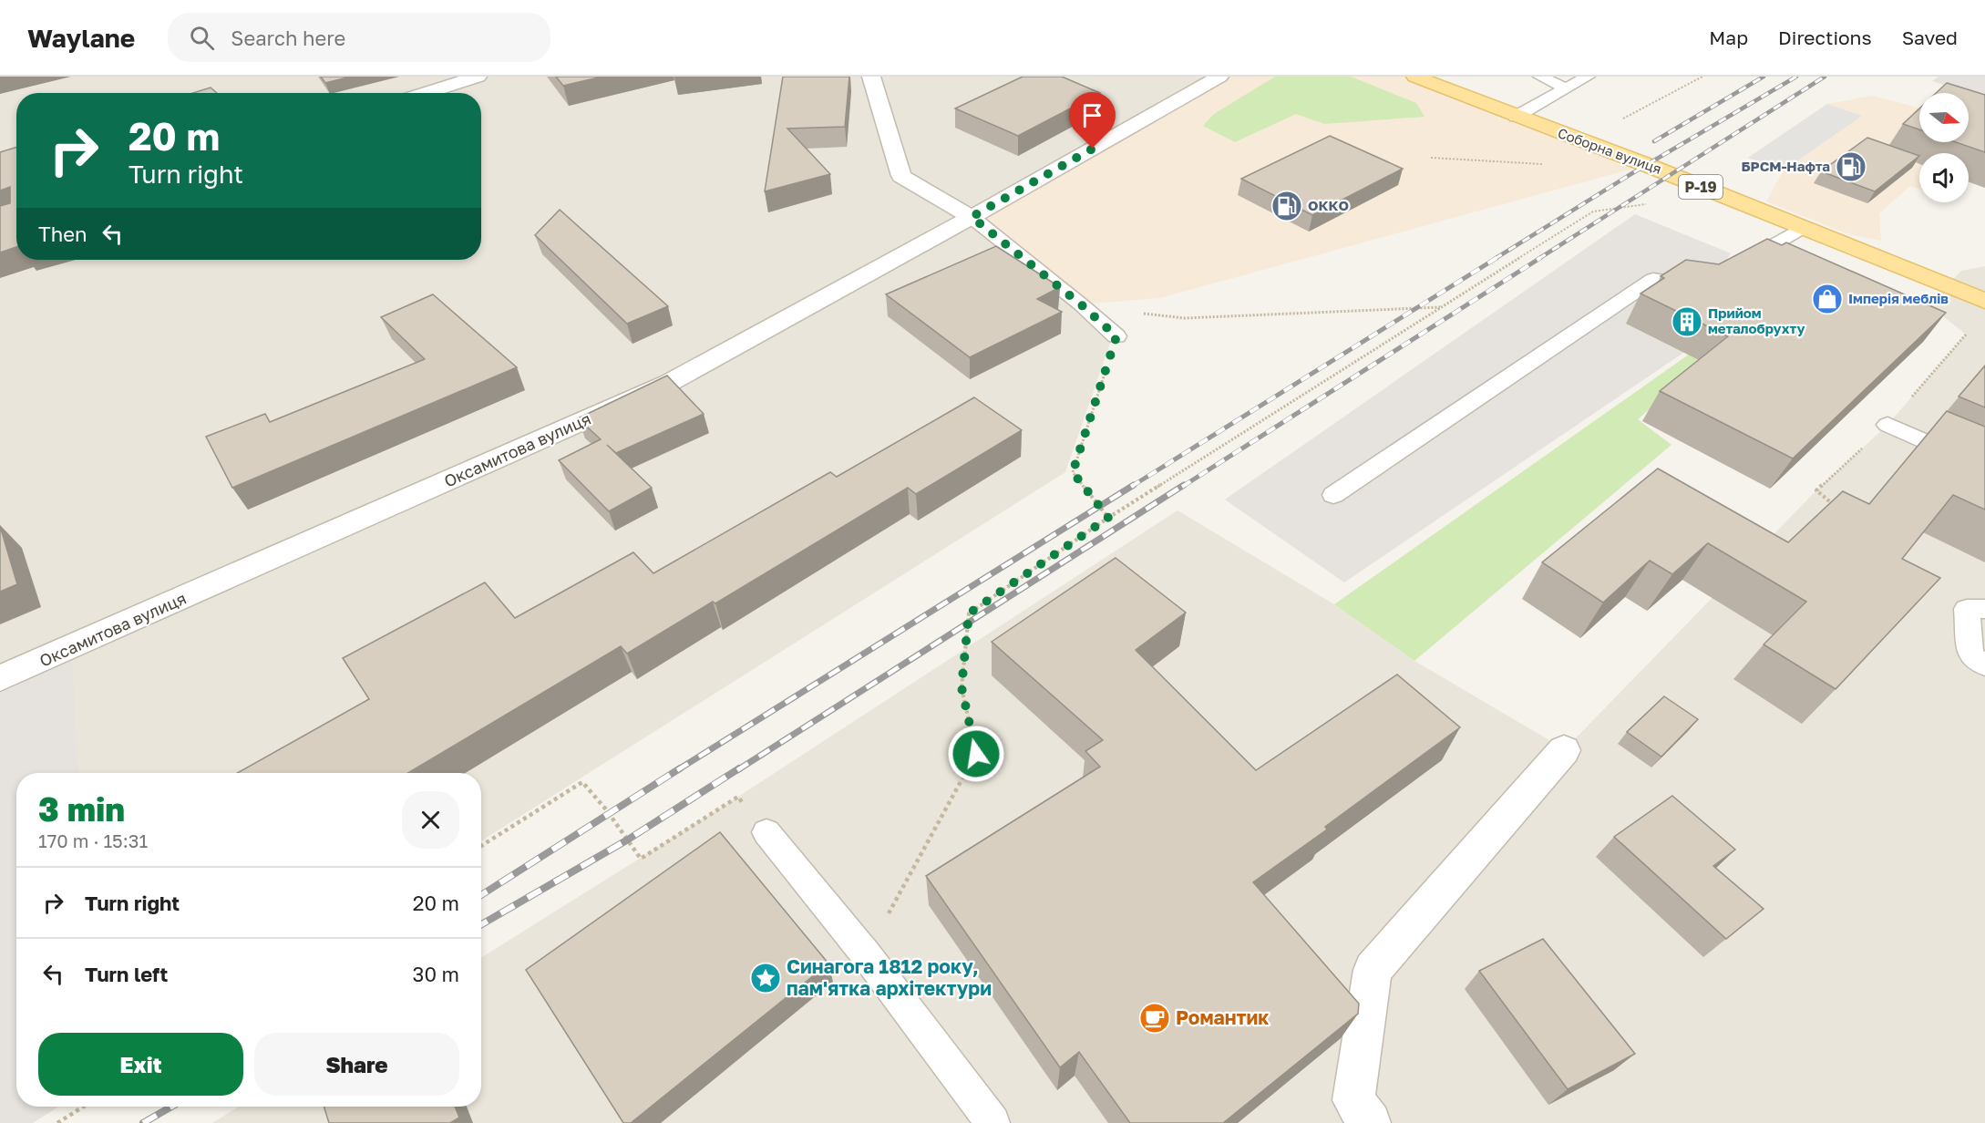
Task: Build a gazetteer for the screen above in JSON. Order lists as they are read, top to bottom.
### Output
{
  "streets": {
    "main road": ["Соборна вулиця", "Р-19"],
    "street": ["Оксамитова вулиця"]
  },
  "places": {
    "fuel station": ["БРСМ-Нафта", "ОККО"],
    "shop": ["Імперія меблів"],
    "building": ["Прийом металобрухту"],
    "place": ["Синагога 1812 року, пам'ятка архітектури"],
    "cafe": ["Романтик"]
  },
  "north": "right",
  "page": {
    "header": "Waylane",
    "search": "Search here",
    "nav": ["Map", "Directions", "Saved"],
    "turn": ["20 m", "Turn right"],
    "then": "Then",
    "heading": ["3 min", "170 m · 15:31"],
    "list": [
      {
        "name": "Turn right",
        "value": "20 m"
      },
      {
        "name": "Turn left",
        "value": "30 m"
      }
    ],
    "buttons": ["Exit", "Share"]
  }
}
